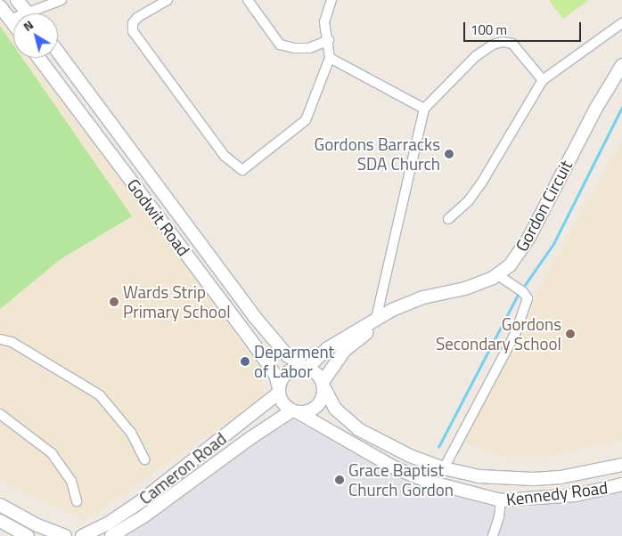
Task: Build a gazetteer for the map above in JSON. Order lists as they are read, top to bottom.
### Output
{
  "streets": {
    "main road": [
      "Gordon Circuit",
      "Godwit Road",
      "Cameron Road",
      "Kennedy Road"
    ]
  },
  "crossings": [
    ["Gordon Circuit", "Godwit Road"],
    ["Gordon Circuit", "Cameron Road"],
    ["Gordon Circuit", "Kennedy Road"],
    ["Godwit Road", "Cameron Road"],
    ["Godwit Road", "Kennedy Road"],
    ["Cameron Road", "Kennedy Road"]
  ],
  "places": [
    "Gordons Barracks SDA Church",
    "Wards Strip Primary School",
    "Gordons Secondary School",
    "Deparment of Labor",
    "Grace Baptist Church Gordon"
  ],
  "scale_bar": "100 m",
  "north": "top left"
}
